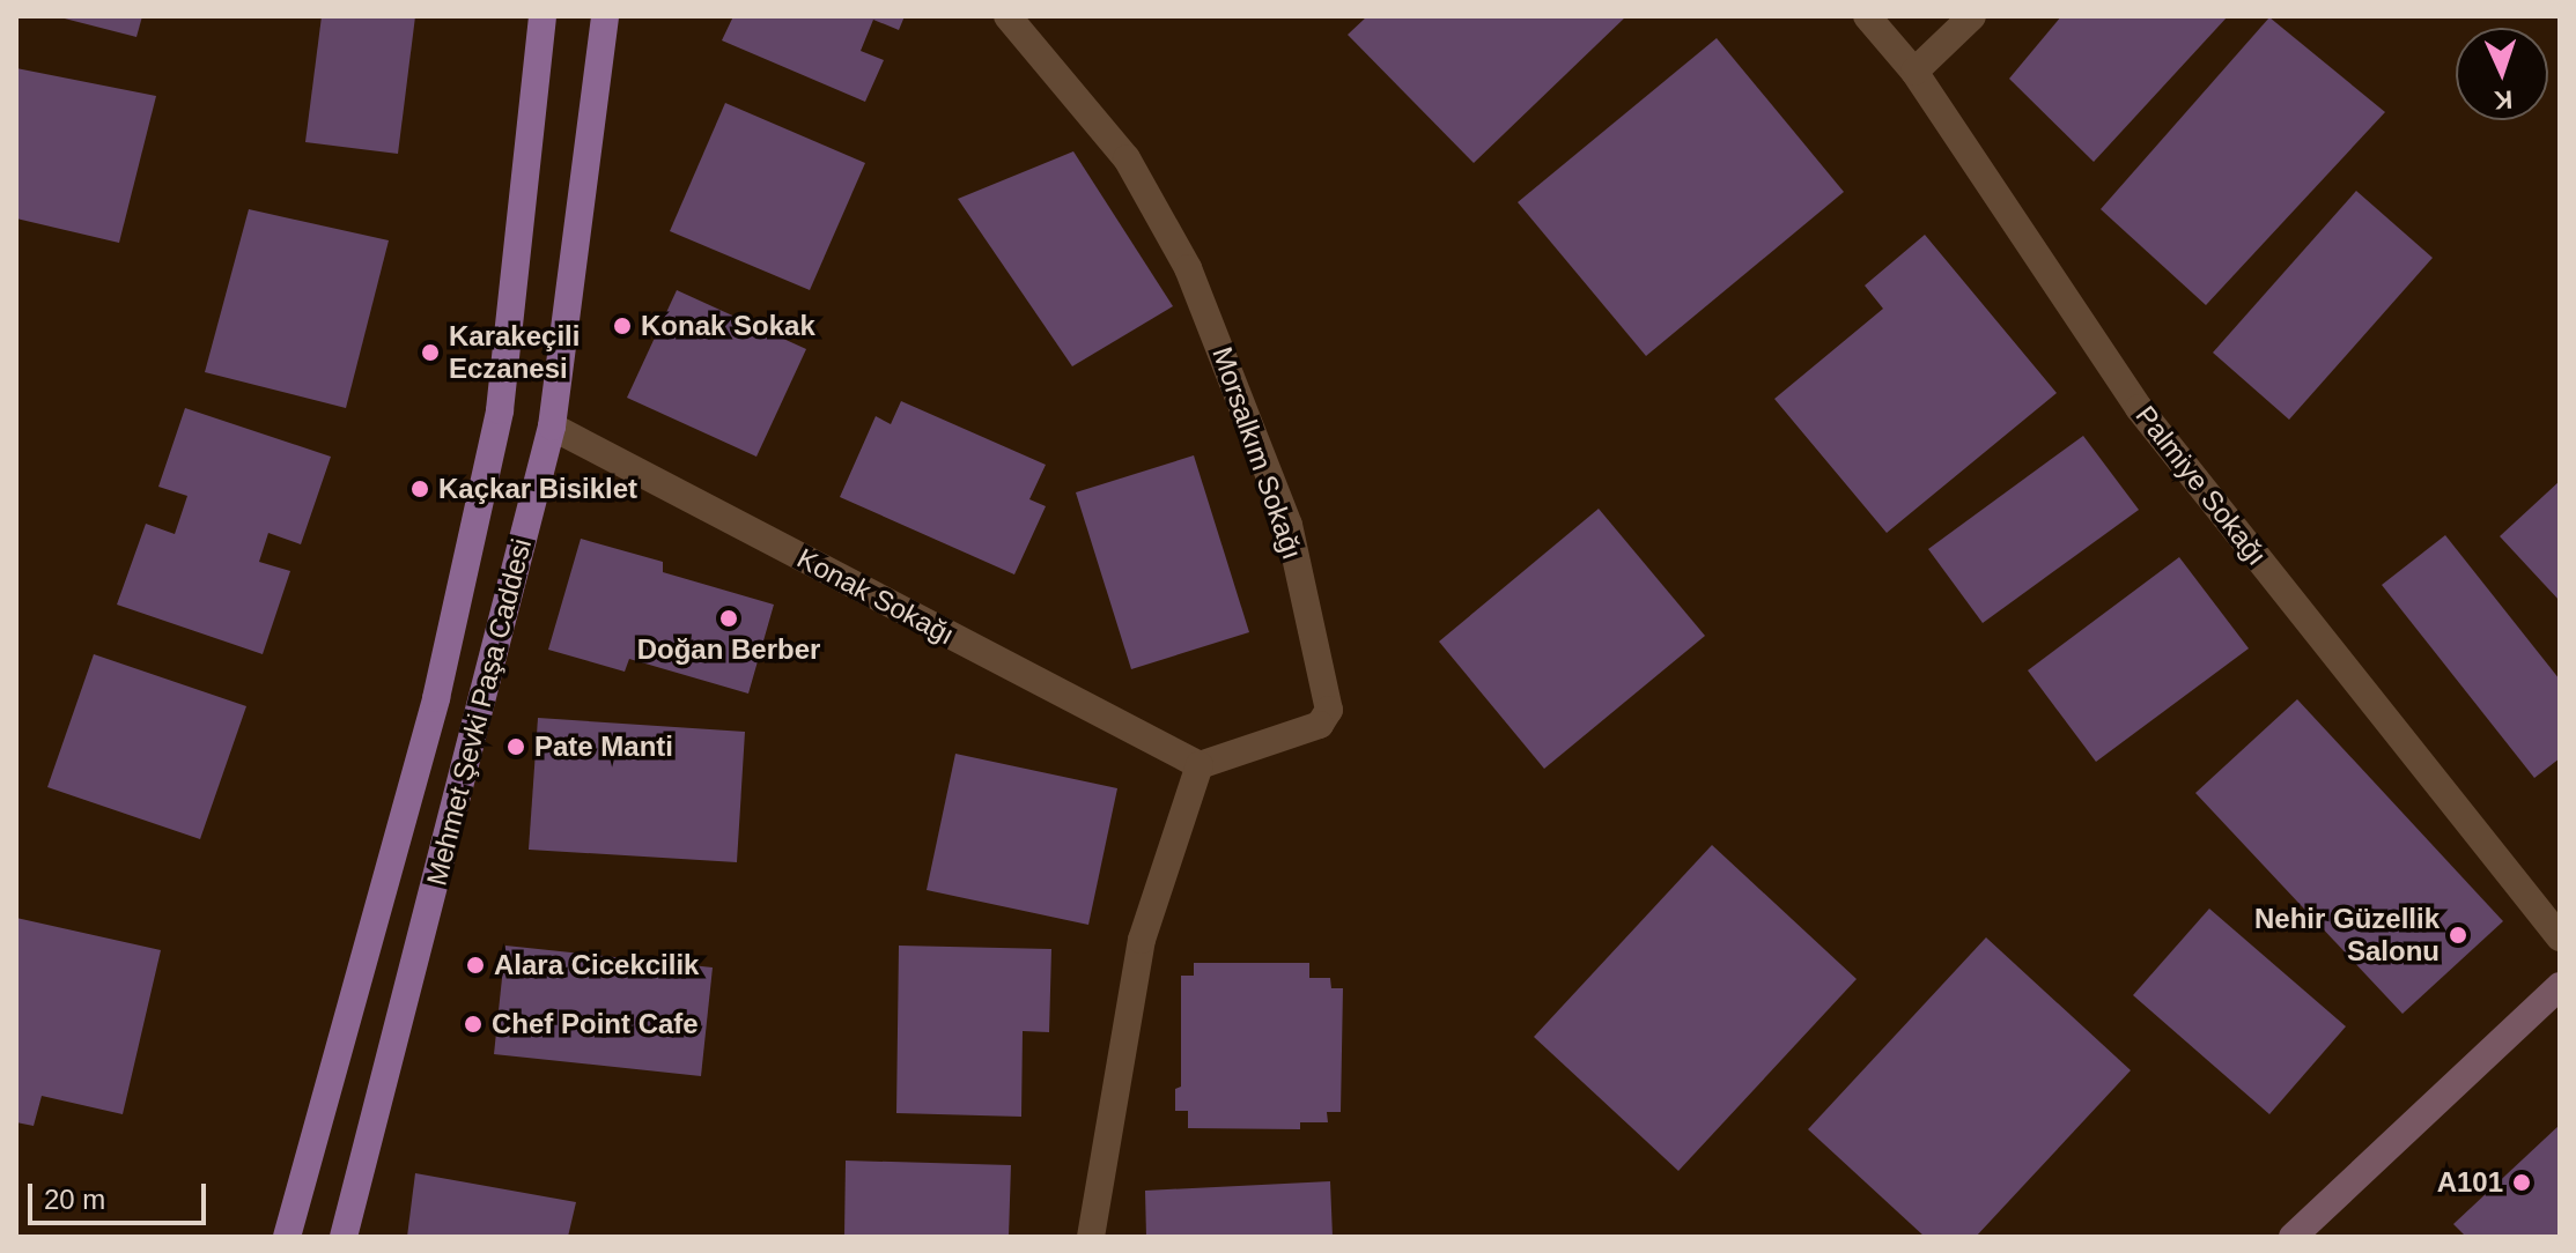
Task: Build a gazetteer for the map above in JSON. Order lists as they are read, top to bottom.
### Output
{
  "streets": {
    "main road": ["Mehmet Şevki Paşa Caddesi"],
    "street": ["Morsalkım Sokağı", "Palmiye Sokağı", "Konak Sokağı"]
  },
  "crossings": [
    ["Morsalkım Sokağı", "Konak Sokağı"],
    ["Konak Sokağı", "Mehmet Şevki Paşa Caddesi"]
  ],
  "places": [
    "Konak Sokak",
    "Karakeçili Eczanesi",
    "Kaçkar Bisiklet",
    "Doğan Berber",
    "Pate Manti",
    "Nehir Güzellik Salonu",
    "Alara Cicekcilik",
    "Chef Point Cafe",
    "A101"
  ],
  "scale_bar": "20 m",
  "north": "bottom"
}
